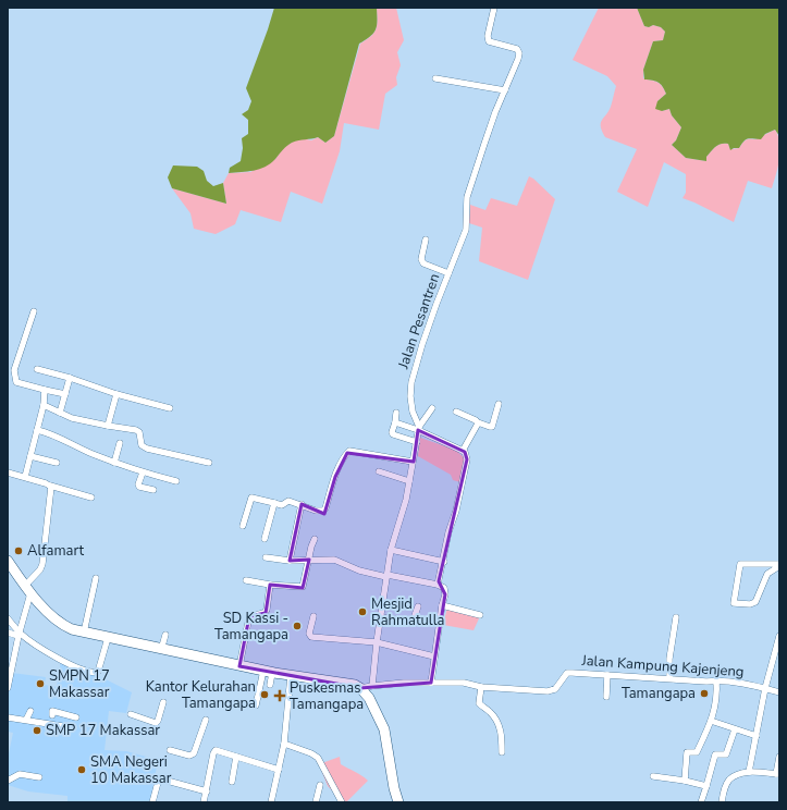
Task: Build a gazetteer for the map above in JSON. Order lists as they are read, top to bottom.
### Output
{
  "streets": {
    "street": ["Jalan Pesantren", "Jalan Kampung Kajenjeng"]
  },
  "crossings": [
    ["Jalan Pesantren", "Jalan Kampung Kajenjeng"]
  ],
  "places": {
    "other": [
      "Alfamart",
      "Mesjid Rahmatulla",
      "SD Kassi - Tamangapa",
      "SMPN 17 Makassar",
      "Tamangapa",
      "Kantor Kelurahan Tamangapa",
      "SMP 17 Makassar",
      "SMA Negeri 10 Makassar"
    ],
    "health": ["Puskesmas Tamangapa"]
  }
}
